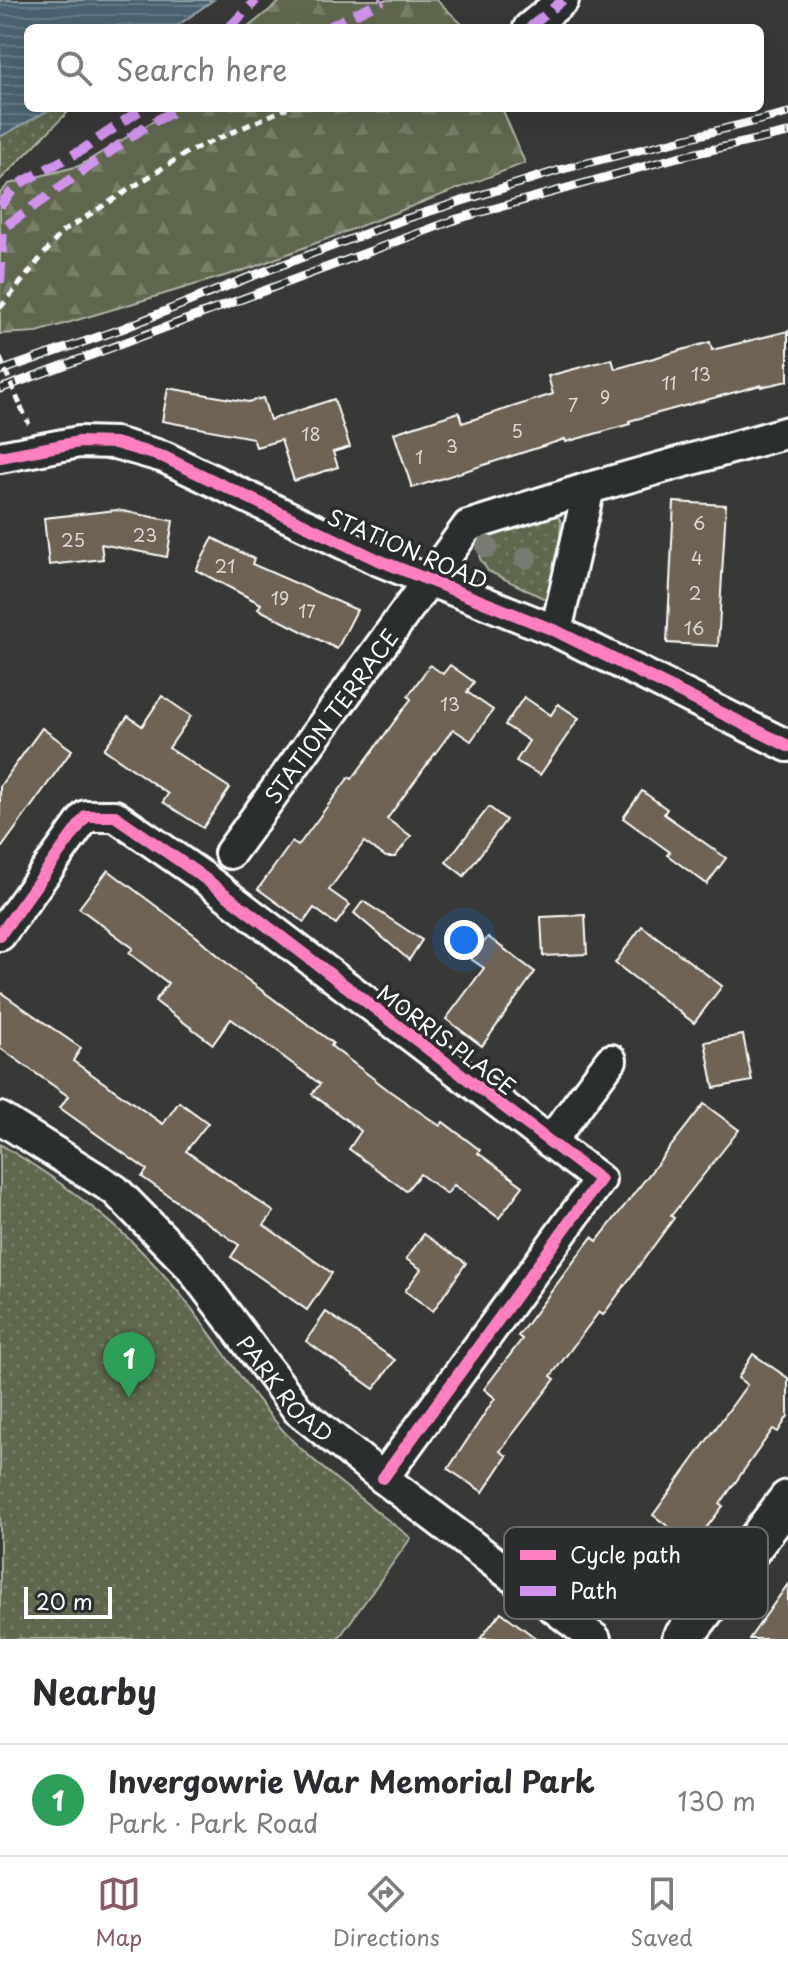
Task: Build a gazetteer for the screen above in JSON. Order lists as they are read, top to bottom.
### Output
{
  "streets": {
    "street": [
      "STATION ROAD",
      "STATION TERRACE",
      "MORRIS PLACE",
      "PARK ROAD"
    ]
  },
  "crossings": [
    ["STATION ROAD", "STATION TERRACE"],
    ["MORRIS PLACE", "PARK ROAD"]
  ],
  "house_numbers": [
    "13",
    "11",
    "9",
    "7",
    "5",
    "18",
    "3",
    "1",
    "6",
    "23",
    "25",
    "4",
    "21",
    "2",
    "19",
    "17",
    "16",
    "13"
  ],
  "legend": ["Cycle path", "Path"],
  "scale_bar": "20 m",
  "page": {
    "search": "Search here",
    "pins": "1",
    "scale": "20 m",
    "heading": "Nearby",
    "list": [
      {
        "mark": "1",
        "name": "Invergowrie War Memorial Park",
        "note": "Park · Park Road",
        "value": "130 m"
      }
    ],
    "nav": ["Map", "Directions", "Saved"]
  }
}
